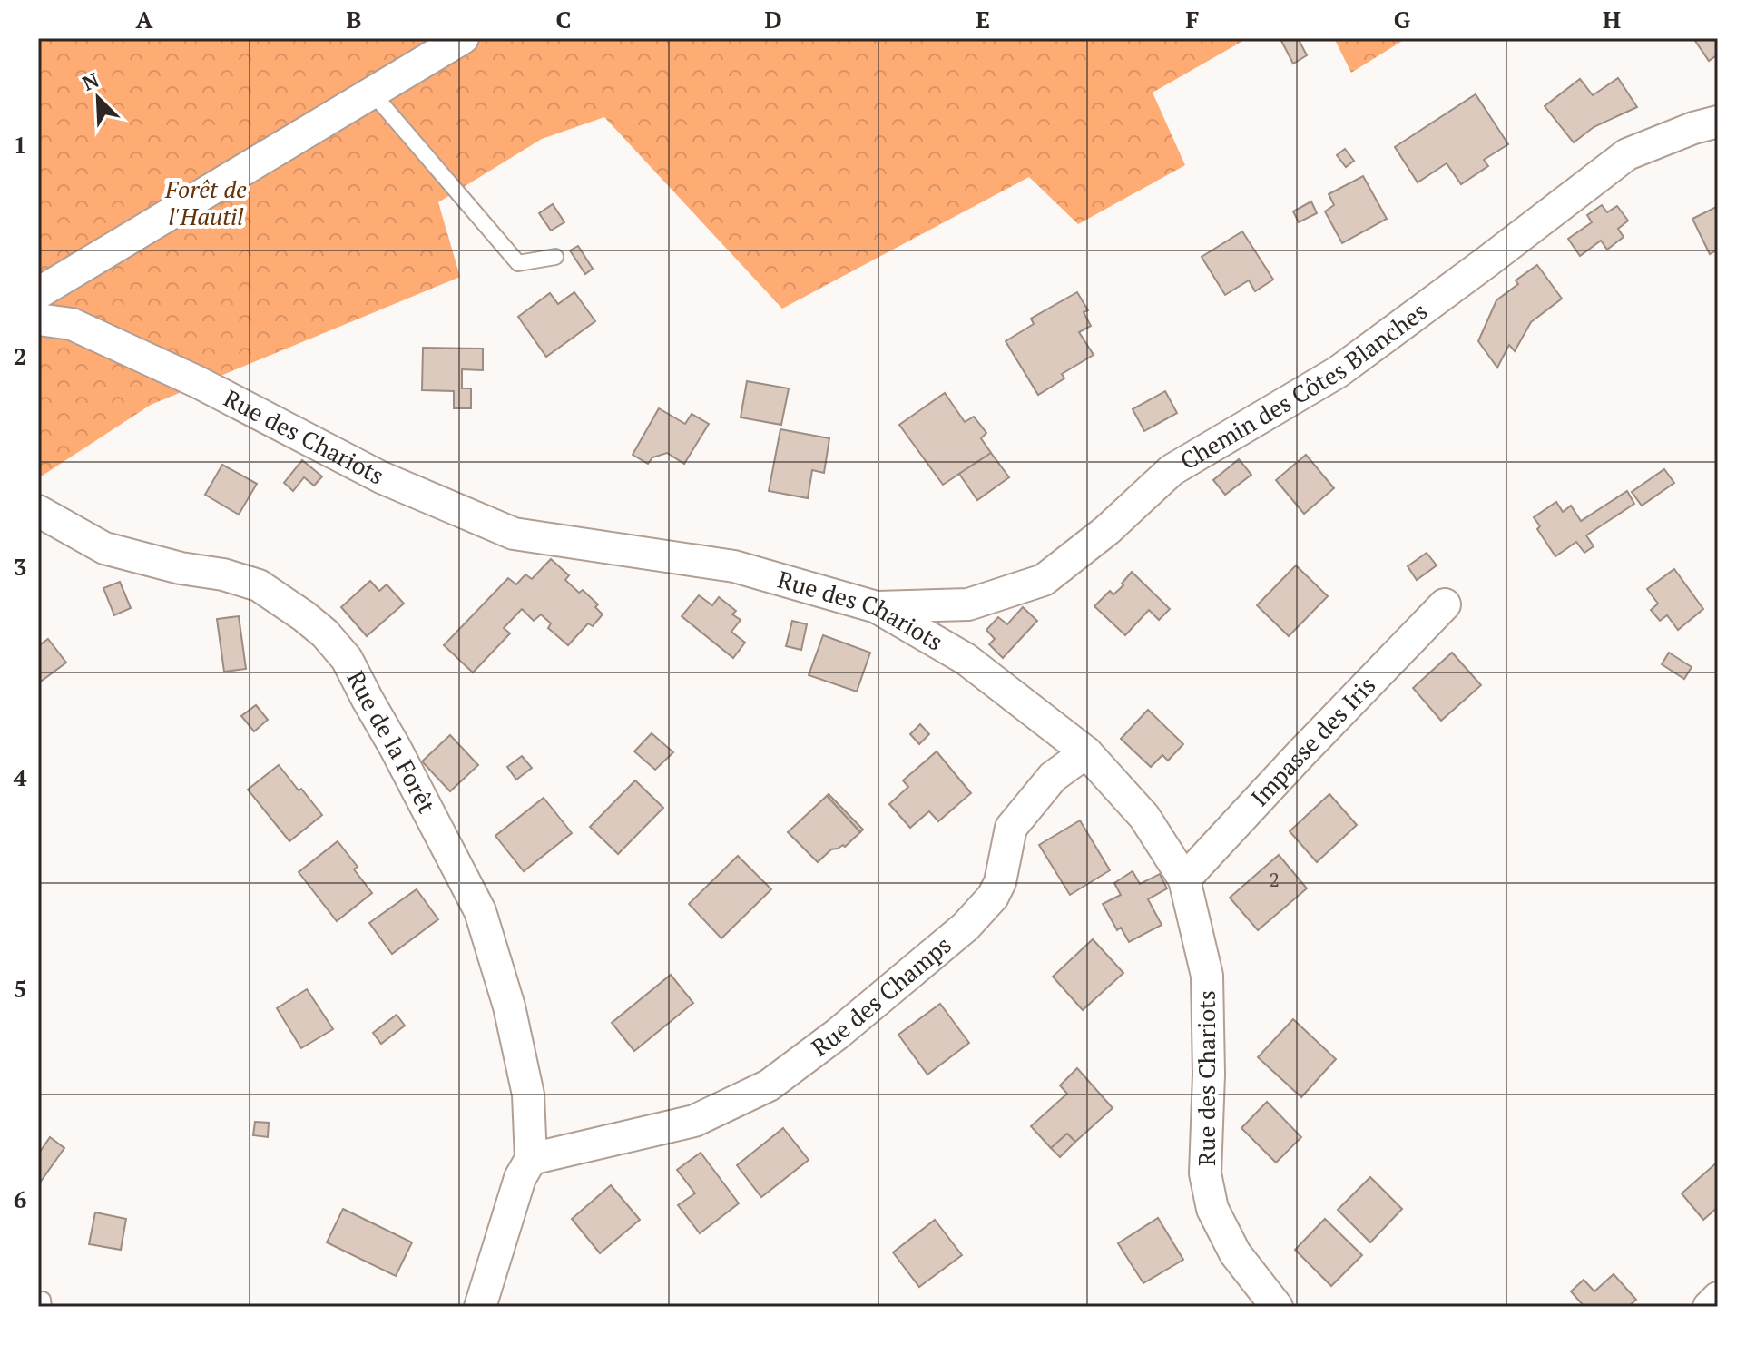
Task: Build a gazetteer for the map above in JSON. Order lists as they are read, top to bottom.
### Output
{
  "streets": {
    "street": [
      "Chemin des Côtes Blanches",
      "Rue des Chariots",
      "Impasse des Iris",
      "Rue de la Forêt",
      "Rue des Champs"
    ]
  },
  "crossings": [
    ["Chemin des Côtes Blanches", "Rue des Chariots"],
    ["Rue des Chariots", "Impasse des Iris"],
    ["Rue des Chariots", "Rue des Champs"],
    ["Rue de la Forêt", "Rue des Champs"]
  ],
  "parks": ["Forêt de l'Hautil"],
  "house_numbers": ["2"],
  "north": "top left",
  "grid": {
    "columns": [
      "A",
      "B",
      "C",
      "D",
      "E",
      "F",
      "G",
      "H"
    ],
    "rows": [
      "1",
      "2",
      "3",
      "4",
      "5",
      "6"
    ]
  }
}
